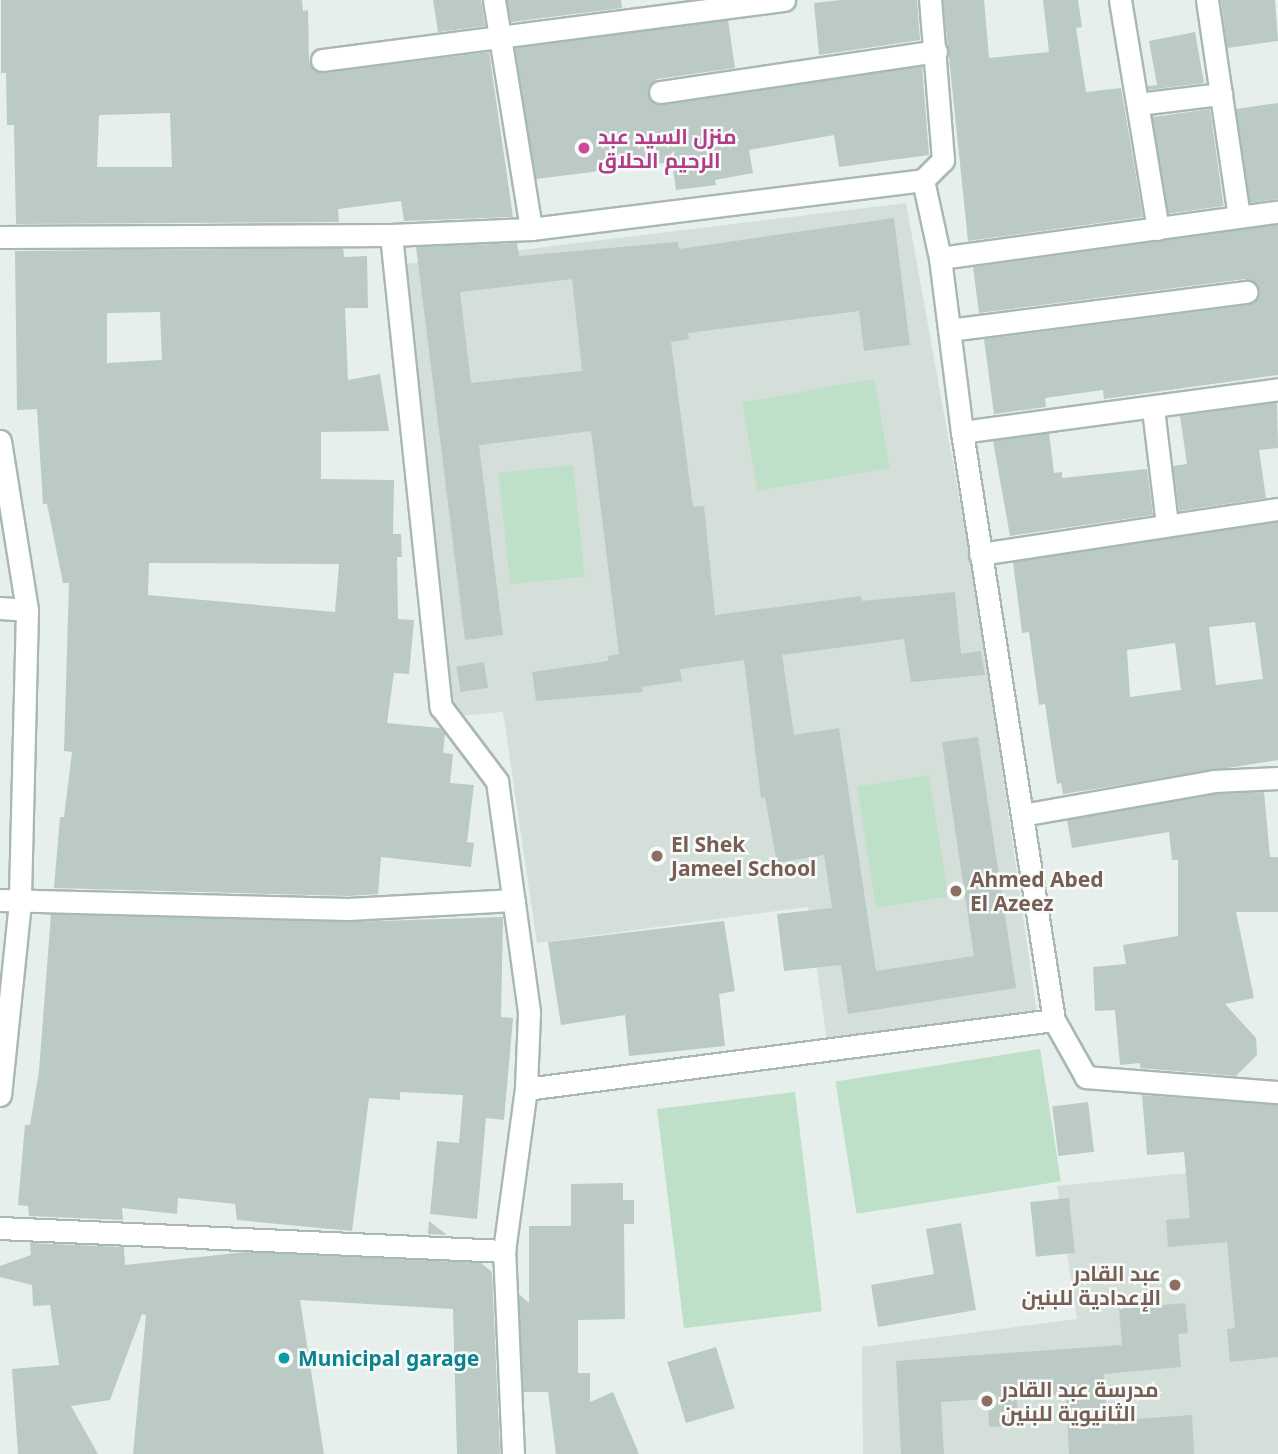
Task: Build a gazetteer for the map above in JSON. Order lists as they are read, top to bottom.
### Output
{
  "places": [
    "منزل السيد عبد الرحيم الحلاق",
    "El Shek Jameel School",
    "Ahmed Abed El Azeez",
    "عبد القادر الإعدادية للبنين",
    "Municipal garage",
    "مدرسة عبد القادر الثانيوية للبنين"
  ]
}
